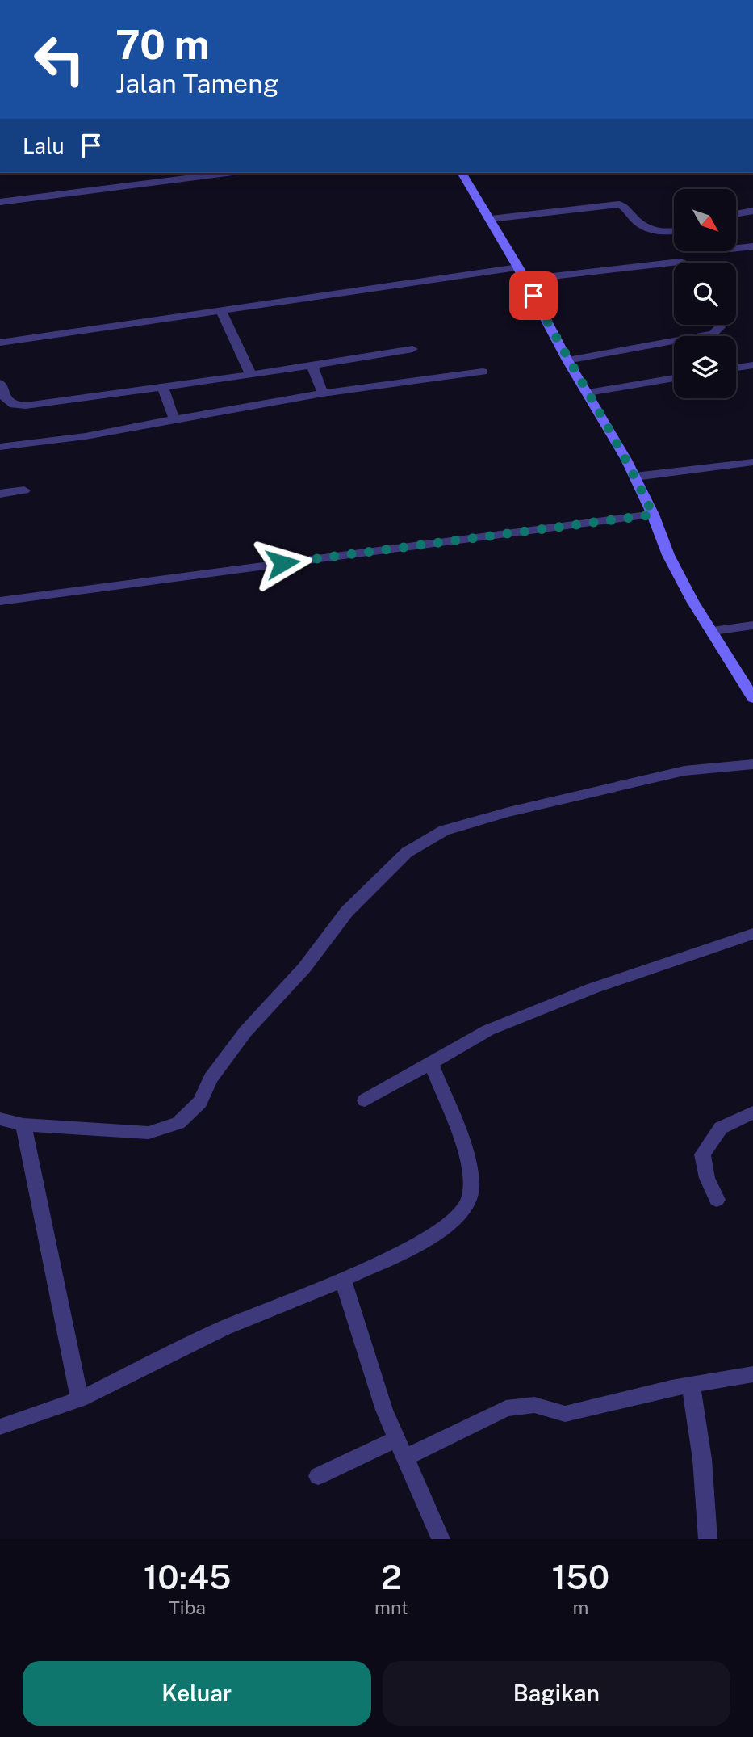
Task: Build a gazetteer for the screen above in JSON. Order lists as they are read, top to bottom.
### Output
{
  "north": "bottom right",
  "page": {
    "turn": ["70 m", "Jalan Tameng"],
    "then": "Lalu",
    "eta": [
      "10:45",
      "Tiba",
      "2",
      "mnt",
      "150",
      "m"
    ],
    "buttons": ["Keluar", "Bagikan"]
  }
}
